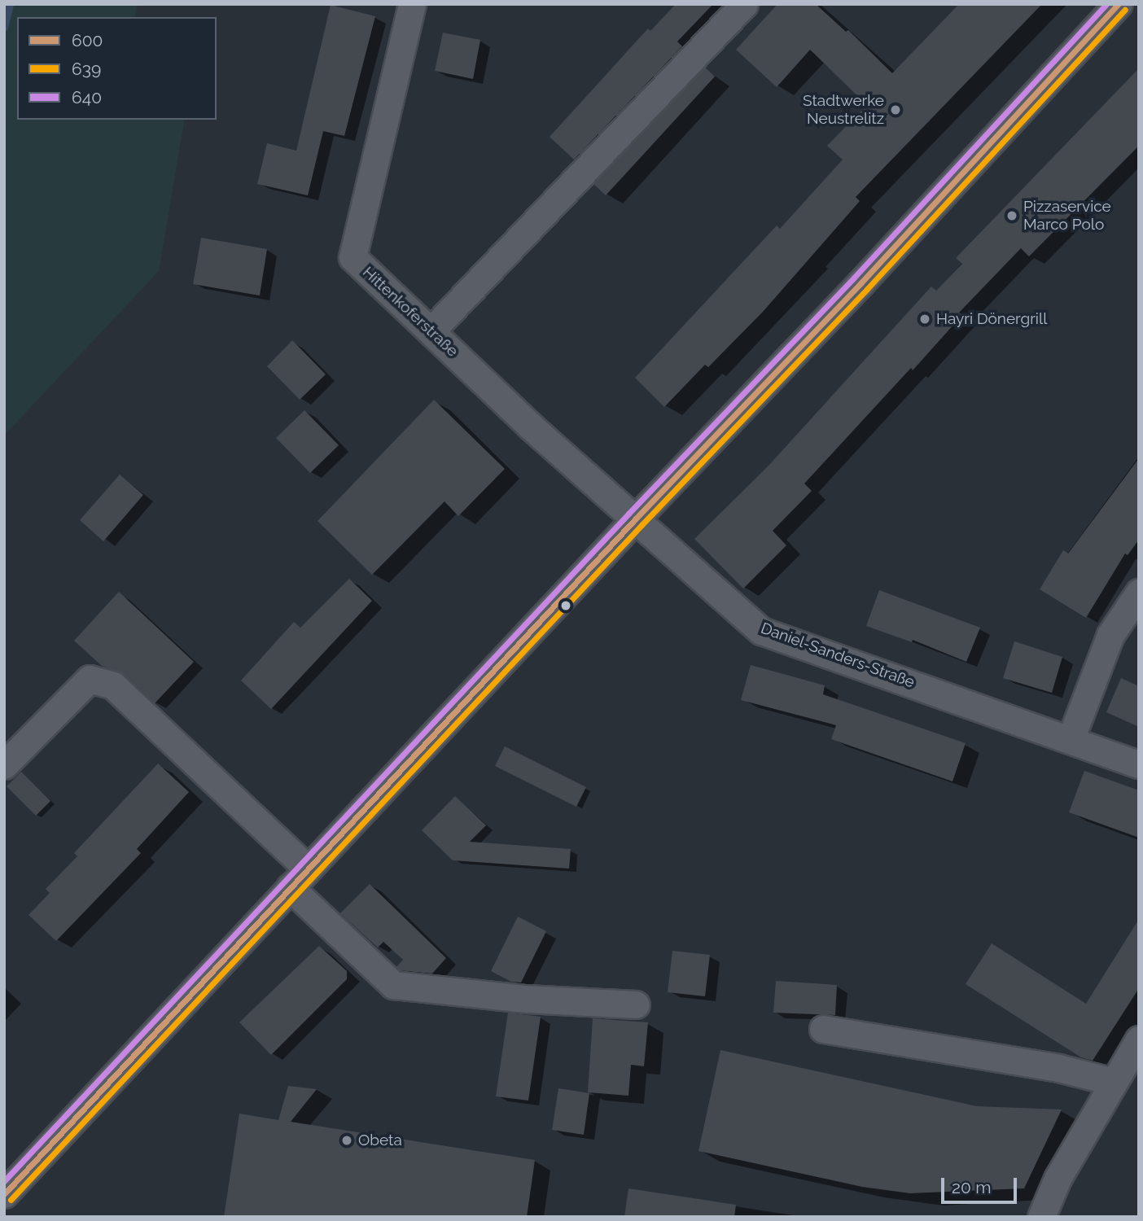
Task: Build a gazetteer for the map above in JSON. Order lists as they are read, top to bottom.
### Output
{
  "streets": {
    "street": ["Hittenkoferstraße", "Daniel-Sanders-Straße"]
  },
  "crossings": [
    ["Hittenkoferstraße", "Daniel-Sanders-Straße"]
  ],
  "places": [
    "Stadtwerke Neustrelitz",
    "Pizzaservice Marco Polo",
    "Hayri Dönergrill",
    "Obeta"
  ],
  "lines": ["transit line 600", "transit line 640", "transit line 639"],
  "legend": ["600", "639", "640"],
  "scale_bar": "20 m"
}
